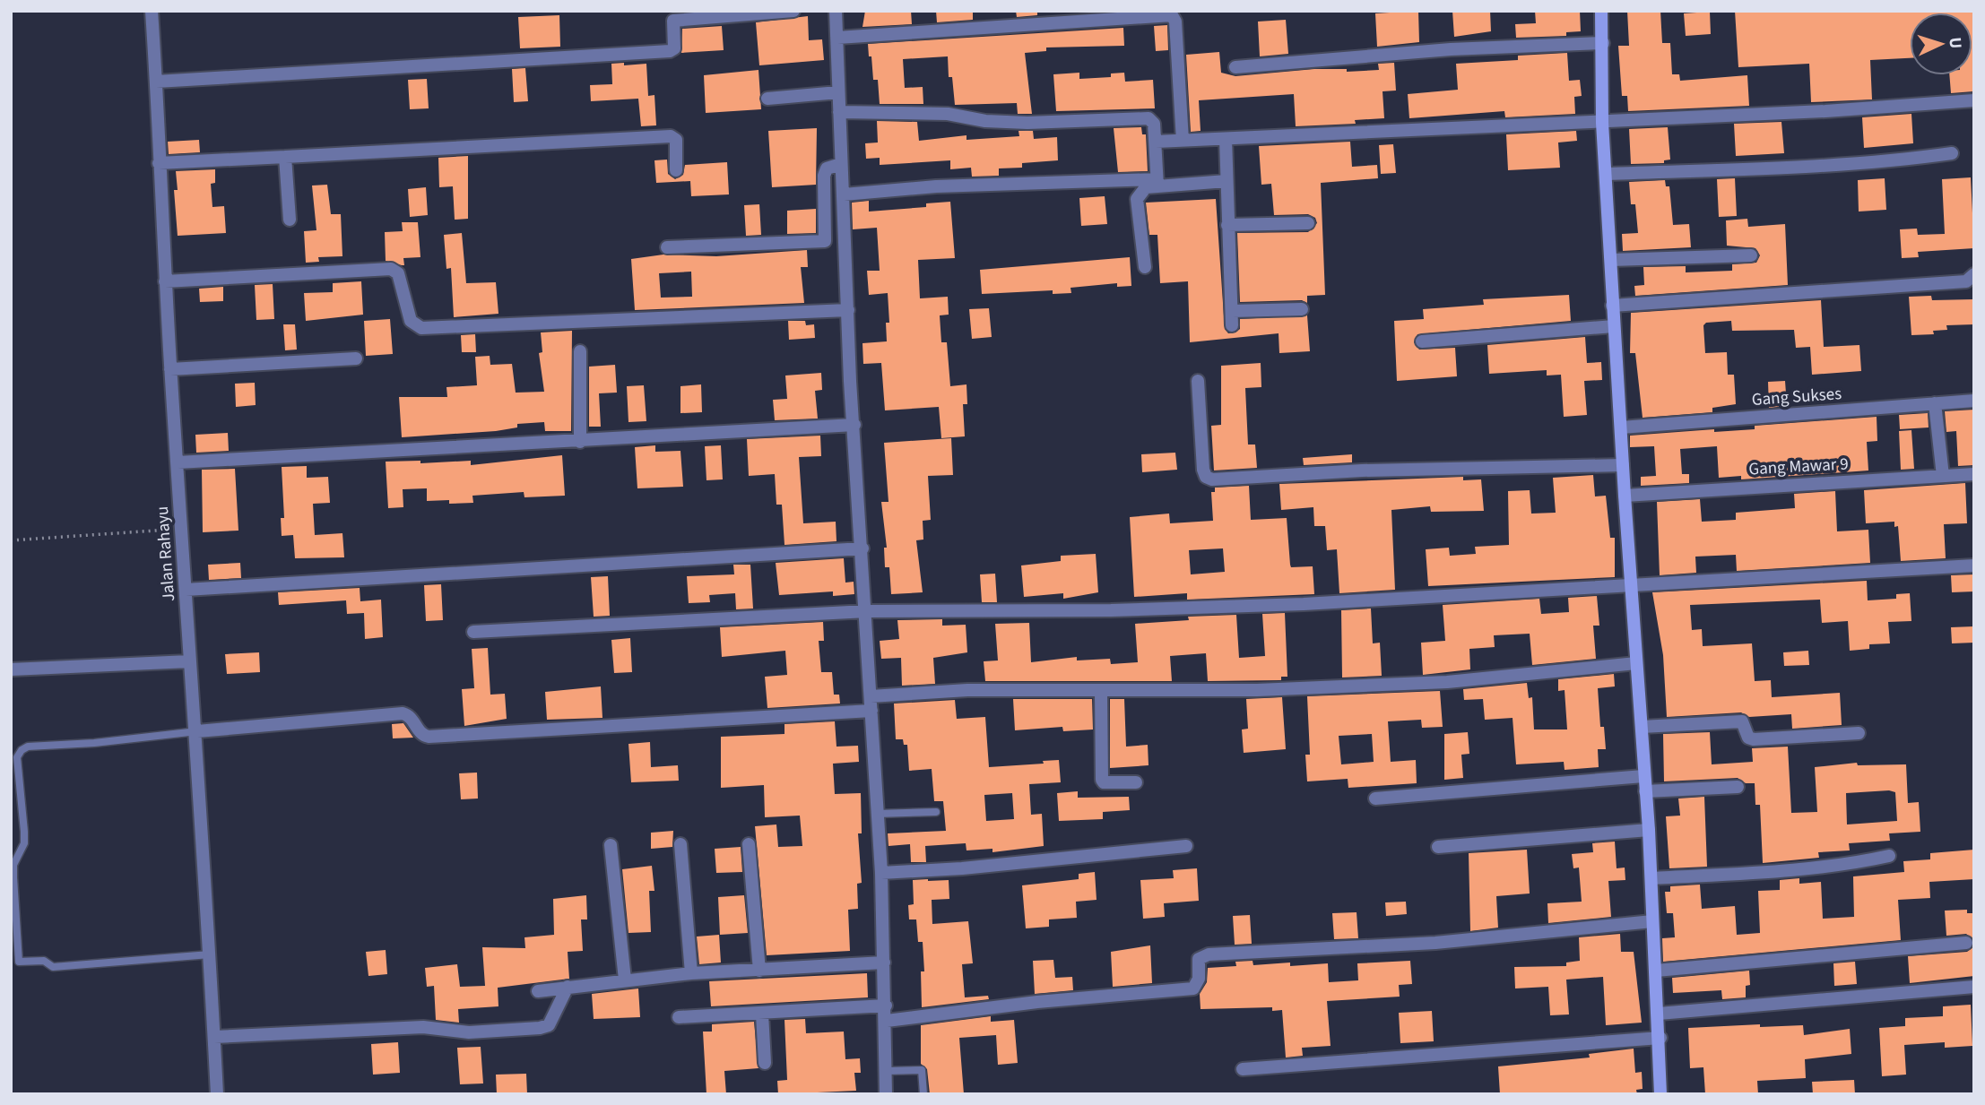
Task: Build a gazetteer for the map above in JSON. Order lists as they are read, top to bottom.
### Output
{
  "streets": {
    "street": ["Gang Sukses", "Gang Mawar 9", "Jalan Rahayu"]
  },
  "north": "right"
}
